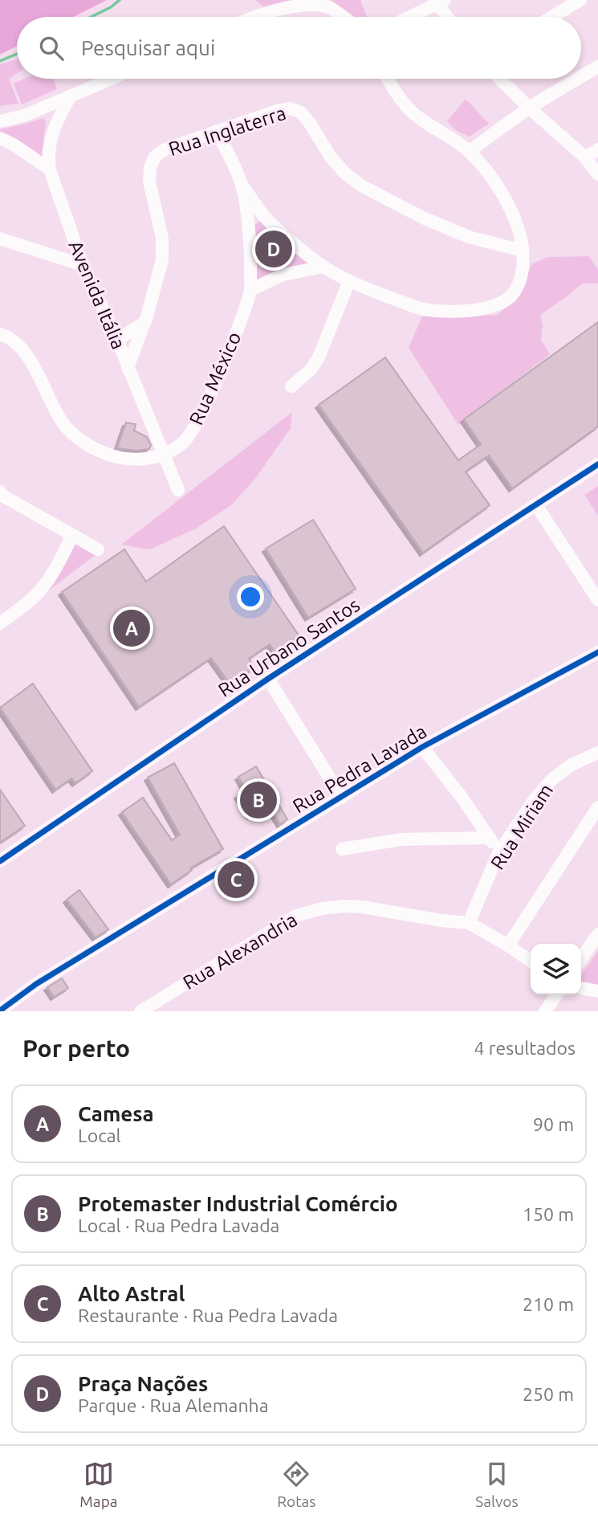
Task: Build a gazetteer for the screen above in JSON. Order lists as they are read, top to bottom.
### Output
{
  "streets": {
    "street": [
      "Rua Inglaterra",
      "Avenida Itália",
      "Rua México",
      "Rua Urbano Santos",
      "Rua Pedra Lavada",
      "Rua Miriam",
      "Rua Alexandria"
    ]
  },
  "crossings": [
    ["Rua Inglaterra", "Avenida Itália"],
    ["Rua Inglaterra", "Rua México"],
    ["Avenida Itália", "Rua México"],
    ["Rua Miriam", "Rua Alexandria"]
  ],
  "page": {
    "search": "Pesquisar aqui",
    "pins": [
      "D",
      "A",
      "B",
      "C"
    ],
    "heading": ["Por perto", "4 resultados"],
    "list": [
      {
        "mark": "A",
        "name": "Camesa",
        "note": "Local",
        "value": "90 m"
      },
      {
        "mark": "B",
        "name": "Protemaster Industrial Comércio",
        "note": "Local · Rua Pedra Lavada",
        "value": "150 m"
      },
      {
        "mark": "C",
        "name": "Alto Astral",
        "note": "Restaurante · Rua Pedra Lavada",
        "value": "210 m"
      },
      {
        "mark": "D",
        "name": "Praça Nações",
        "note": "Parque · Rua Alemanha",
        "value": "250 m"
      }
    ],
    "nav": ["Mapa", "Rotas", "Salvos"]
  }
}
